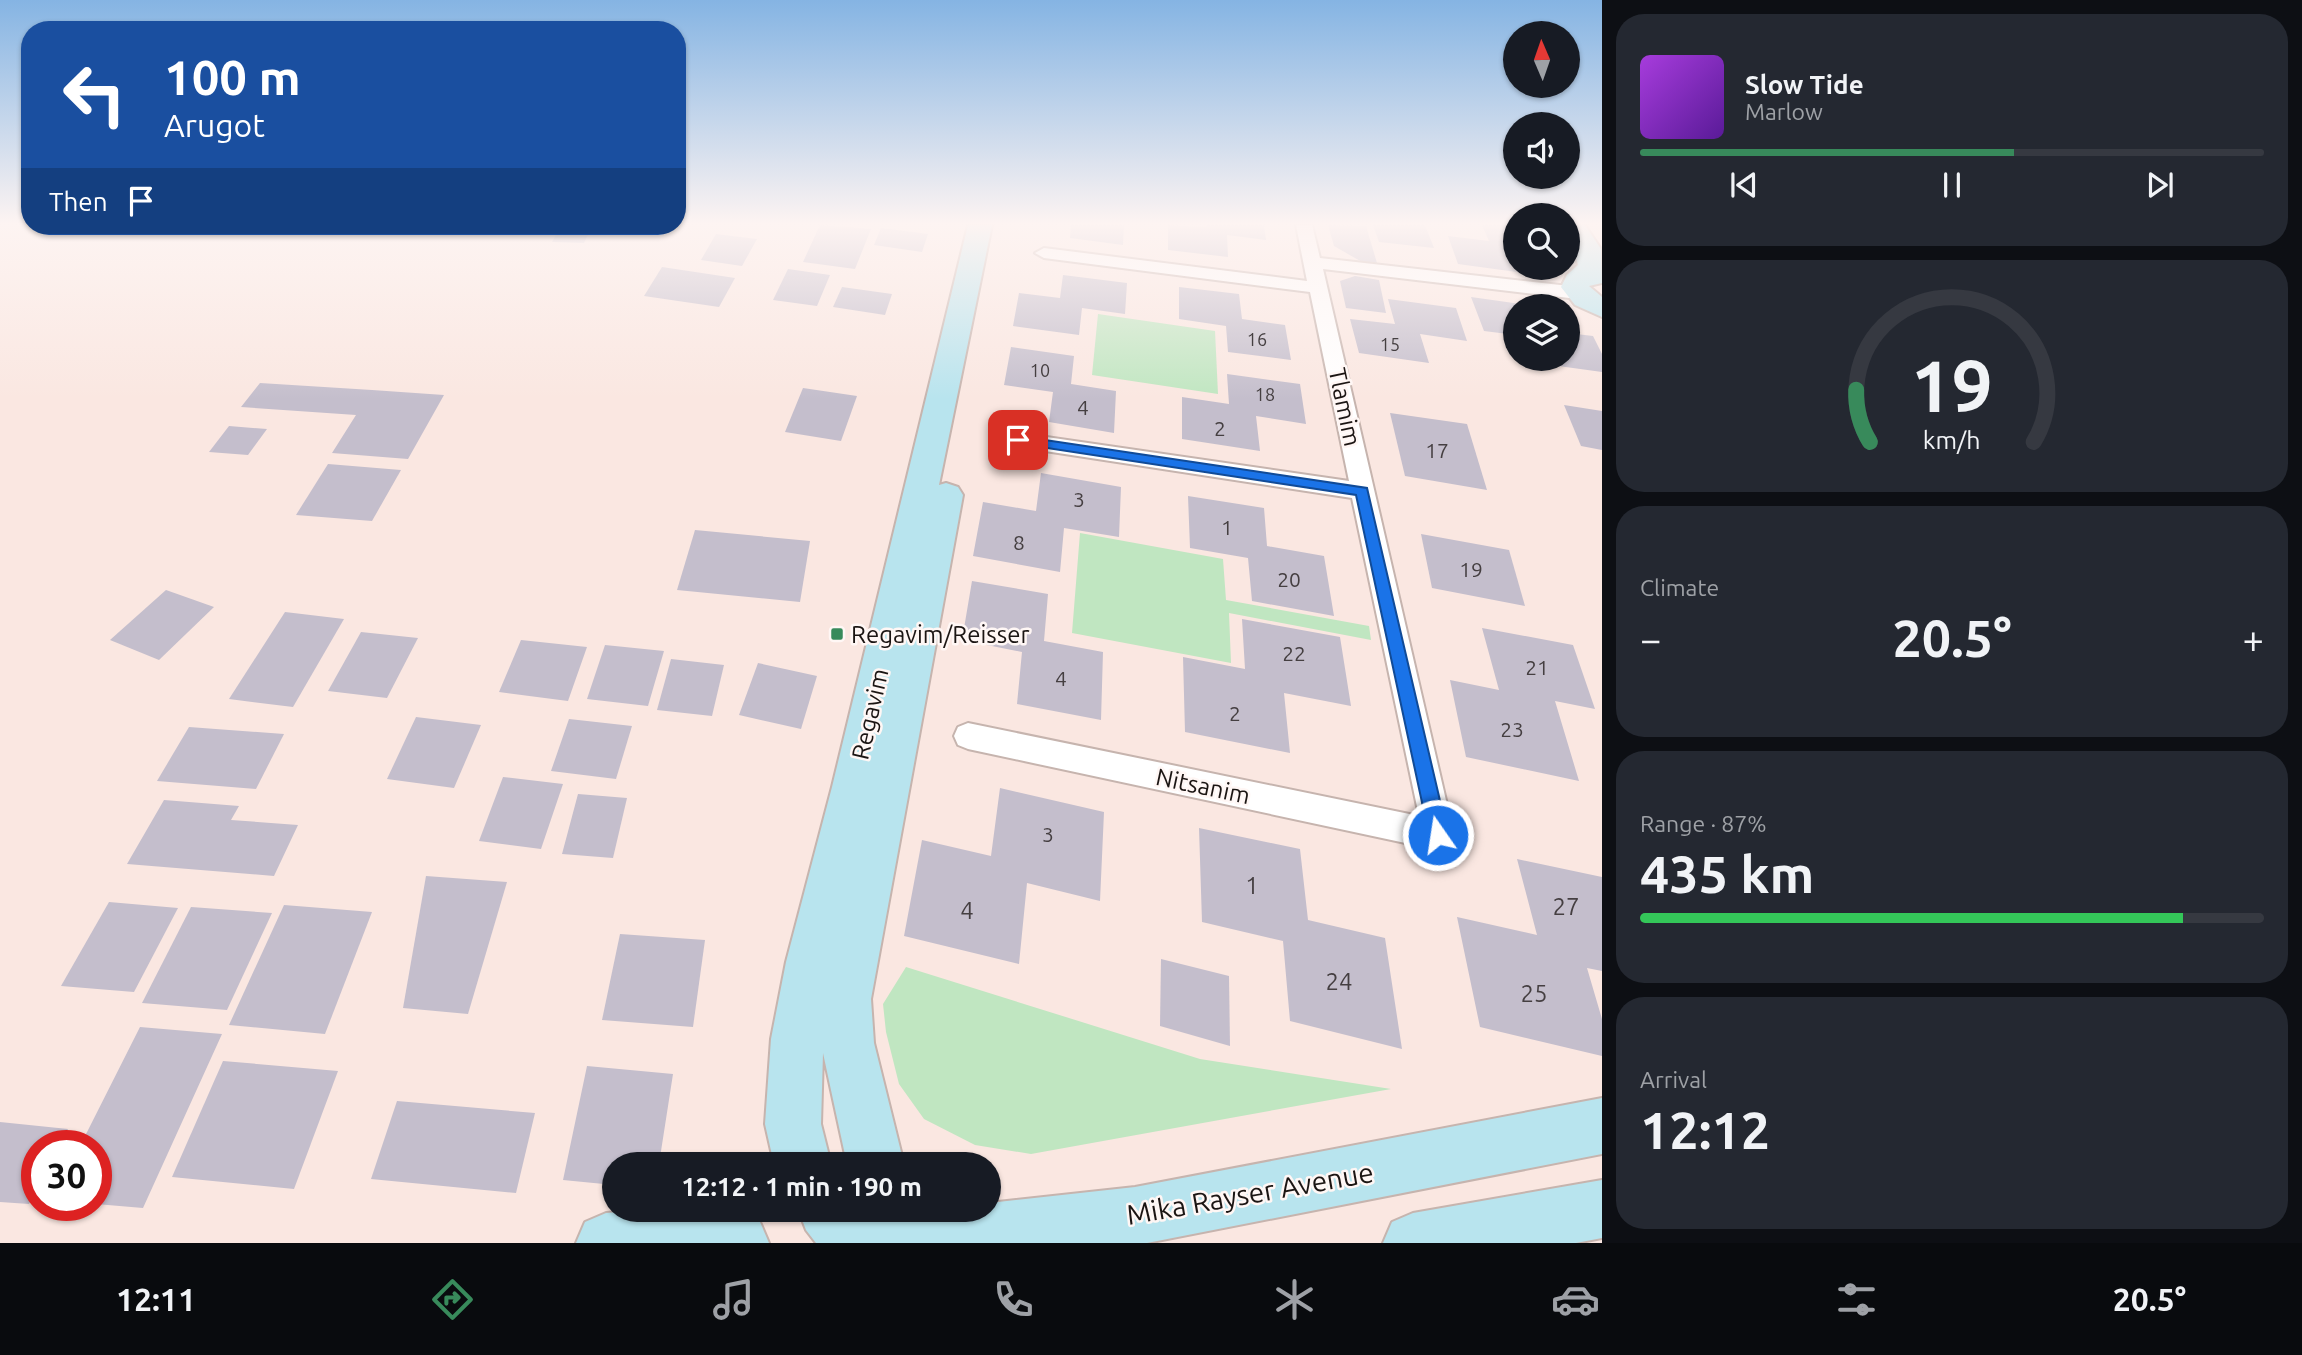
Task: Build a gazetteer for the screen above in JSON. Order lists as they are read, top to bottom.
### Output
{
  "streets": {
    "street": [
      "Tlamim",
      "Regavim",
      "Nitsanim",
      "Mika Rayser Avenue"
    ]
  },
  "crossings": [
    ["Tlamim", "Nitsanim"]
  ],
  "places": {
    "transit": ["Regavim/Reisser"]
  },
  "house_numbers": [
    "16",
    "15",
    "10",
    "18",
    "4",
    "2",
    "17",
    "3",
    "1",
    "8",
    "19",
    "20",
    "22",
    "21",
    "4",
    "2",
    "23",
    "3",
    "1",
    "27",
    "4",
    "24",
    "25"
  ],
  "north": "top",
  "page": {
    "turn": ["100 m", "Arugot"],
    "song": ["Slow Tide", "Marlow"],
    "then": "Then",
    "tile": [
      "Climate",
      ["Range · 87%", "435 km"],
      ["Arrival", "12:12"]
    ],
    "heat": ["−", "20.5°", "+"],
    "limit": "30",
    "trip": "12:12 · 1 min · 190 m",
    "tabs": ["12:11", "20.5°"],
    "gauge": ["19", "km/h"]
  }
}
